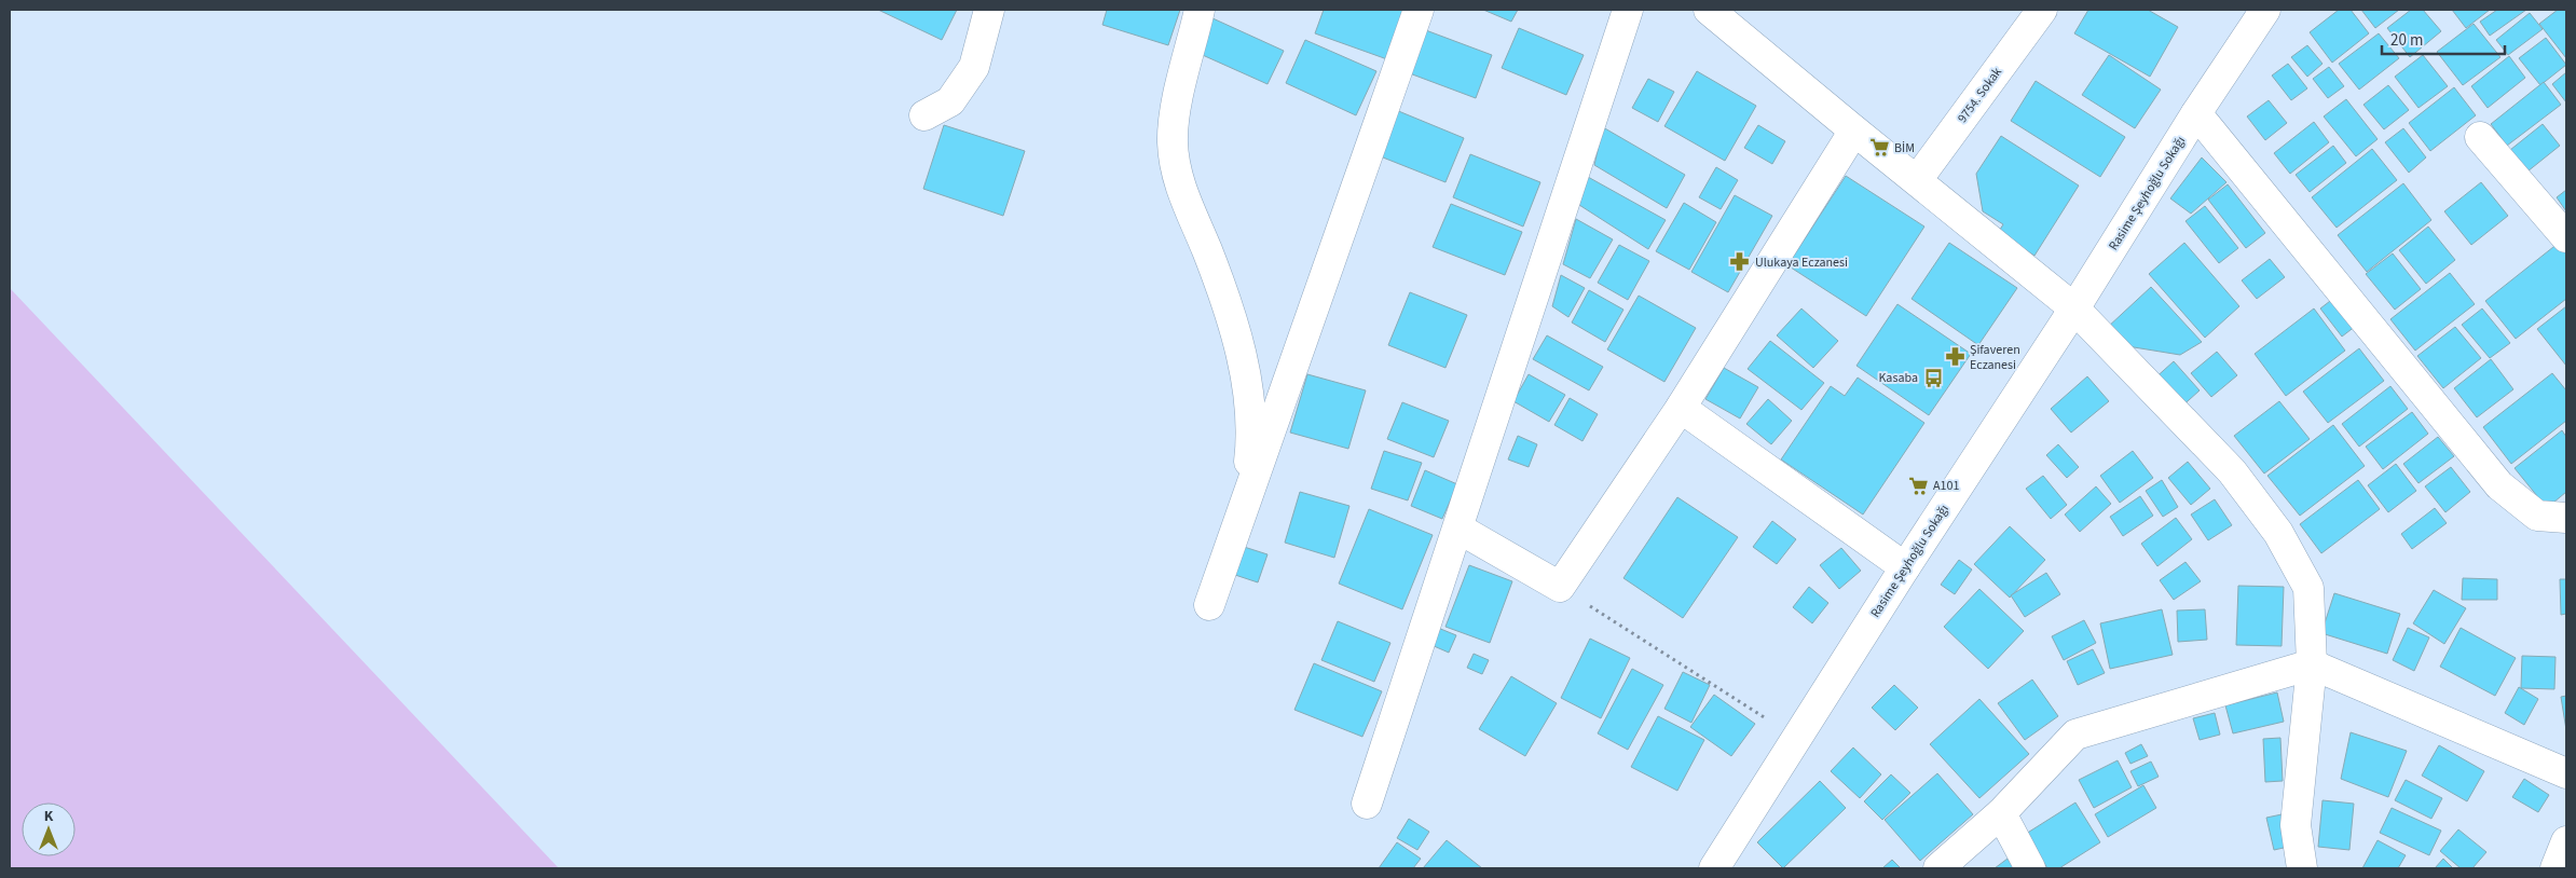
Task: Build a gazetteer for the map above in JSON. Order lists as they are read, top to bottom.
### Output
{
  "streets": {
    "street": ["9754. Sokak", "Rasime Şeyhoğlu Sokağı"]
  },
  "places": {
    "supermarket": ["BİM", "A101"],
    "pharmacy": ["Ulukaya Eczanesi", "Şifaveren Eczanesi"],
    "bus stop": ["Kasaba"]
  },
  "scale_bar": "20 m",
  "north": "top"
}
